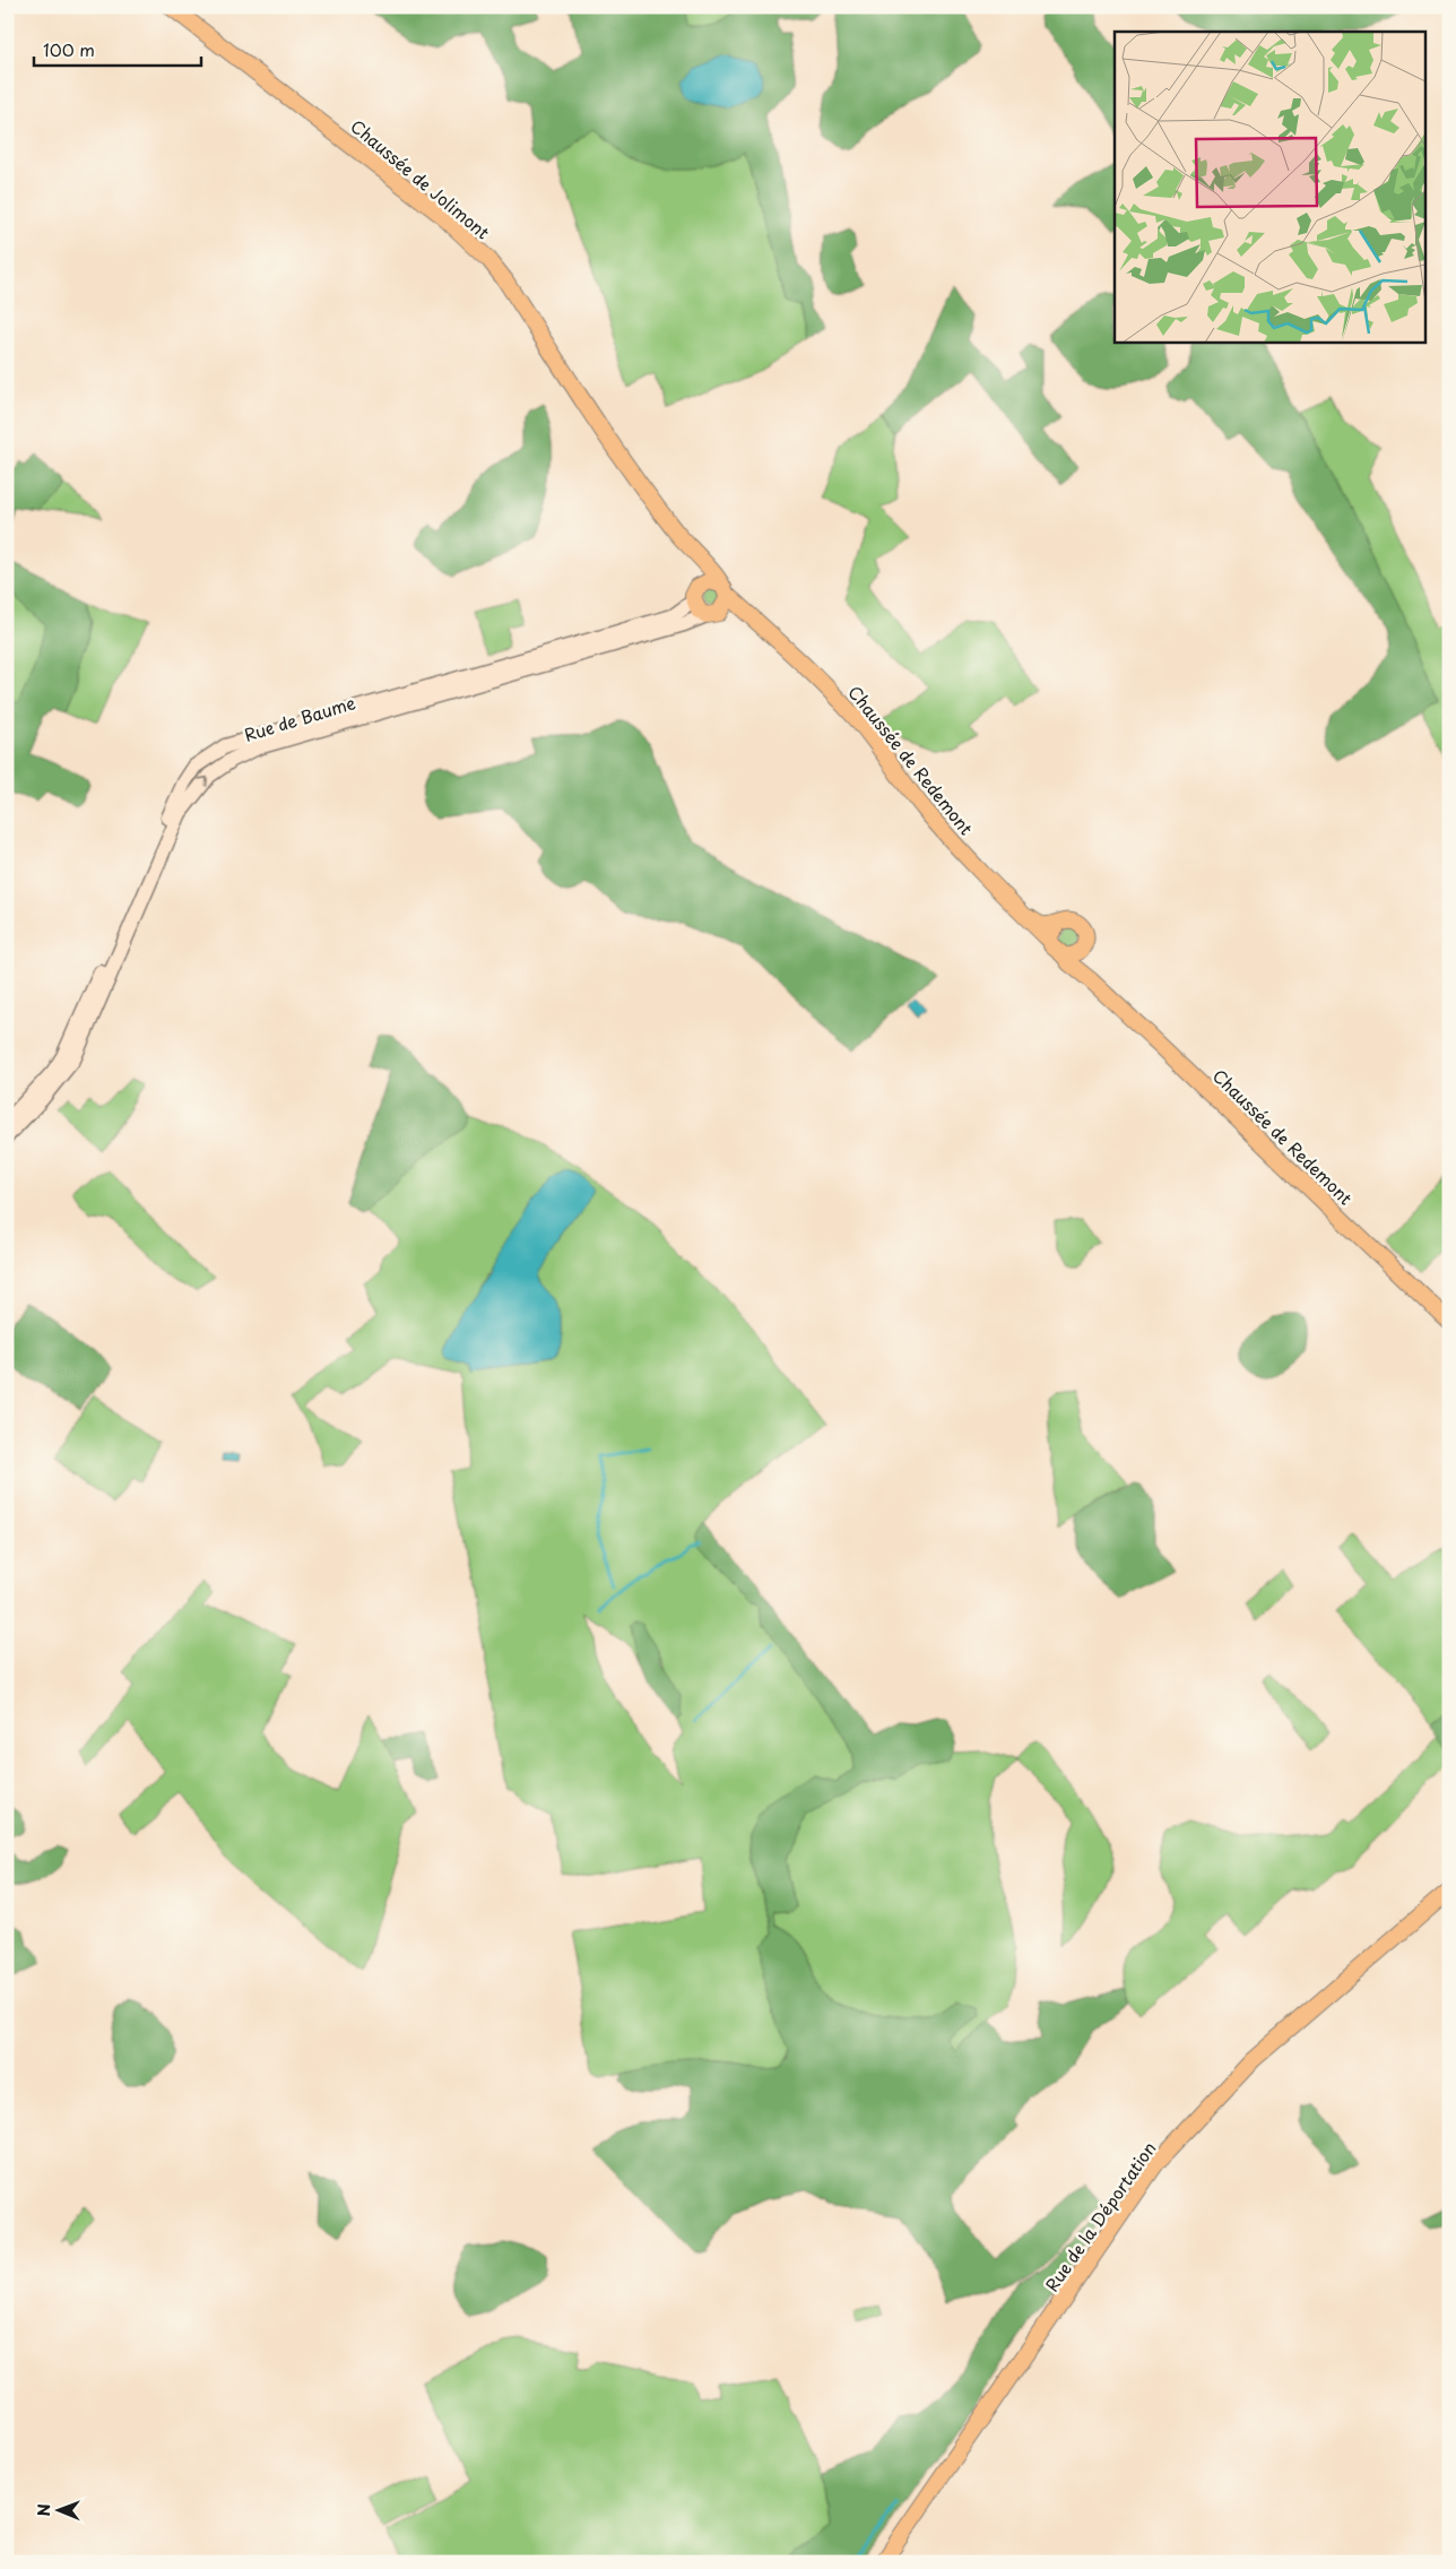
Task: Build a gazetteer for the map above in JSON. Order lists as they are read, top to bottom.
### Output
{
  "streets": {
    "main road": [
      "Chaussée de Jolimont",
      "Rue de Baume",
      "Chaussée de Redemont",
      "Rue de la Déportation"
    ]
  },
  "crossings": [
    ["Chaussée de Jolimont", "Rue de Baume"],
    ["Chaussée de Jolimont", "Chaussée de Redemont"],
    ["Rue de Baume", "Chaussée de Redemont"]
  ],
  "scale_bar": "100 m",
  "north": "left"
}
